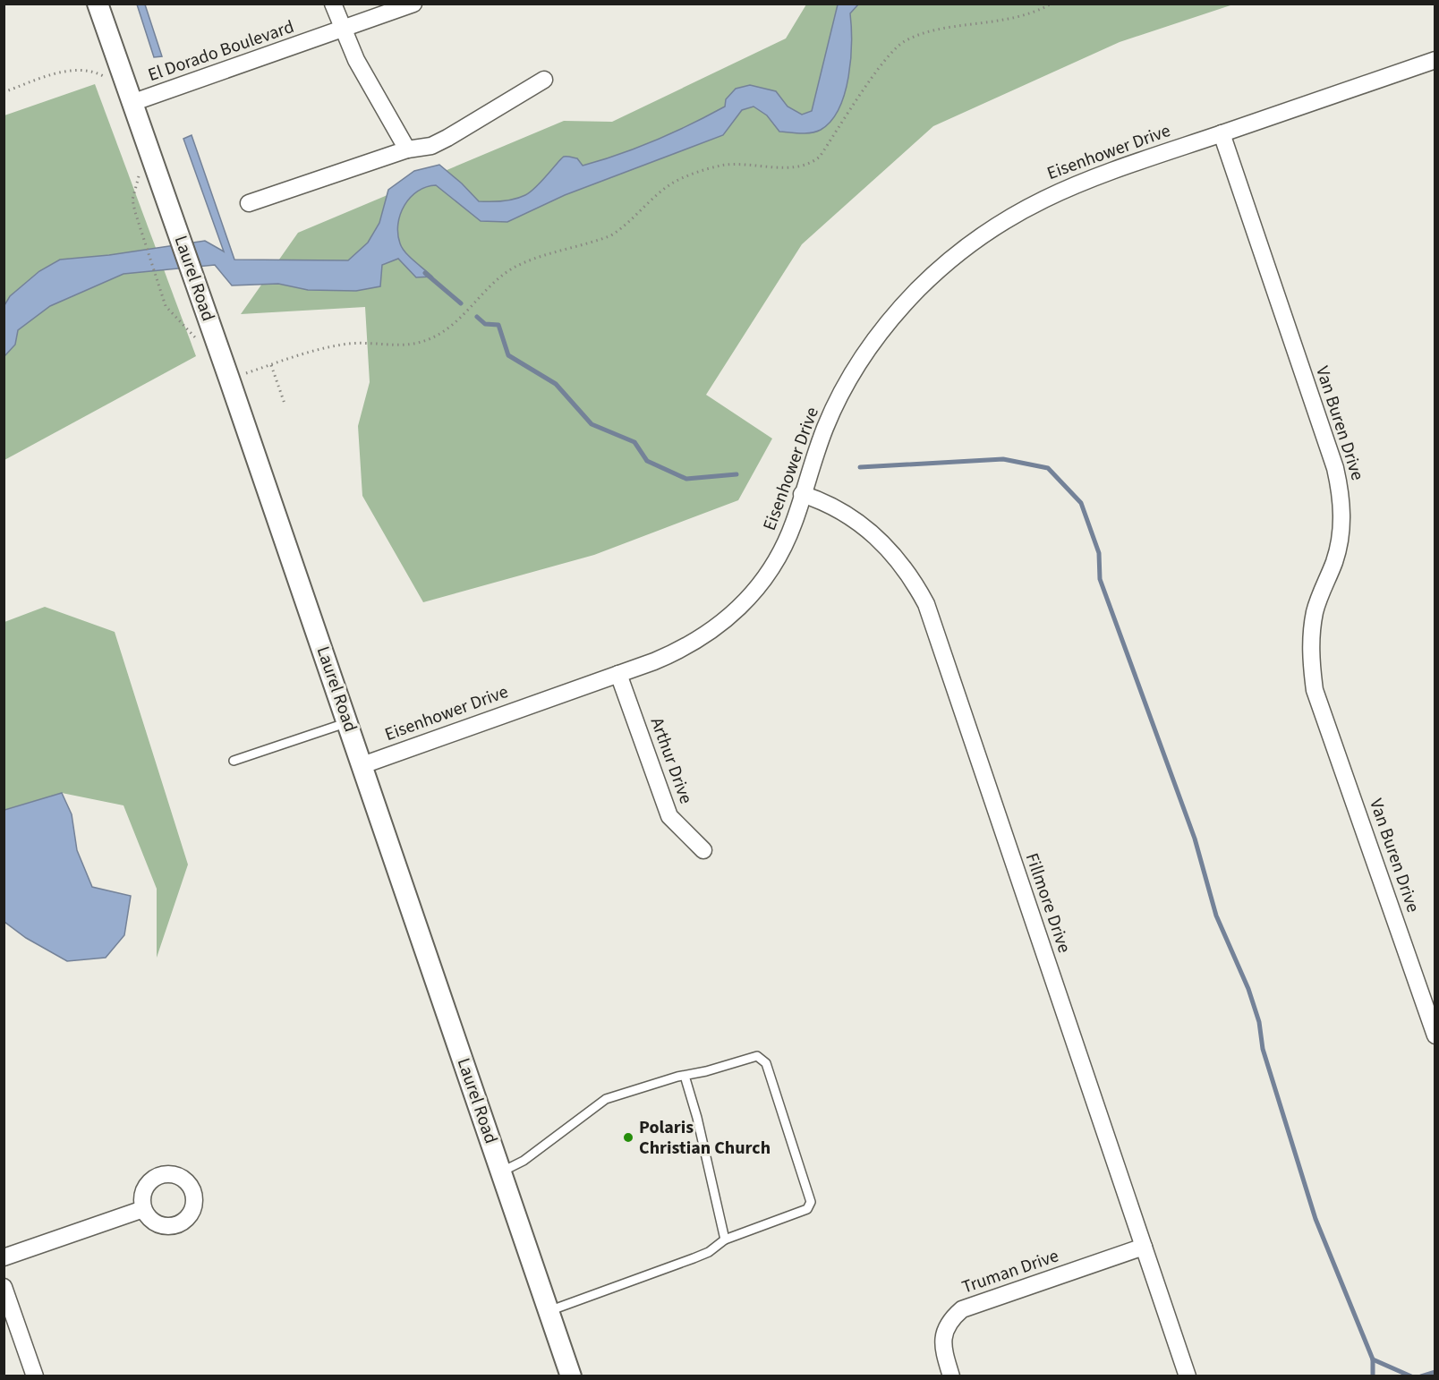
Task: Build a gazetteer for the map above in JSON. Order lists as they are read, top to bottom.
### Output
{
  "streets": {
    "street": [
      "El Dorado Boulevard",
      "Eisenhower Drive",
      "Laurel Road",
      "Van Buren Drive",
      "Arthur Drive",
      "Fillmore Drive",
      "Truman Drive"
    ]
  },
  "crossings": [
    ["El Dorado Boulevard", "Laurel Road"],
    ["Eisenhower Drive", "Laurel Road"],
    ["Eisenhower Drive", "Van Buren Drive"],
    ["Eisenhower Drive", "Arthur Drive"],
    ["Eisenhower Drive", "Fillmore Drive"],
    ["Fillmore Drive", "Truman Drive"]
  ],
  "places": ["Polaris Christian Church"]
}
